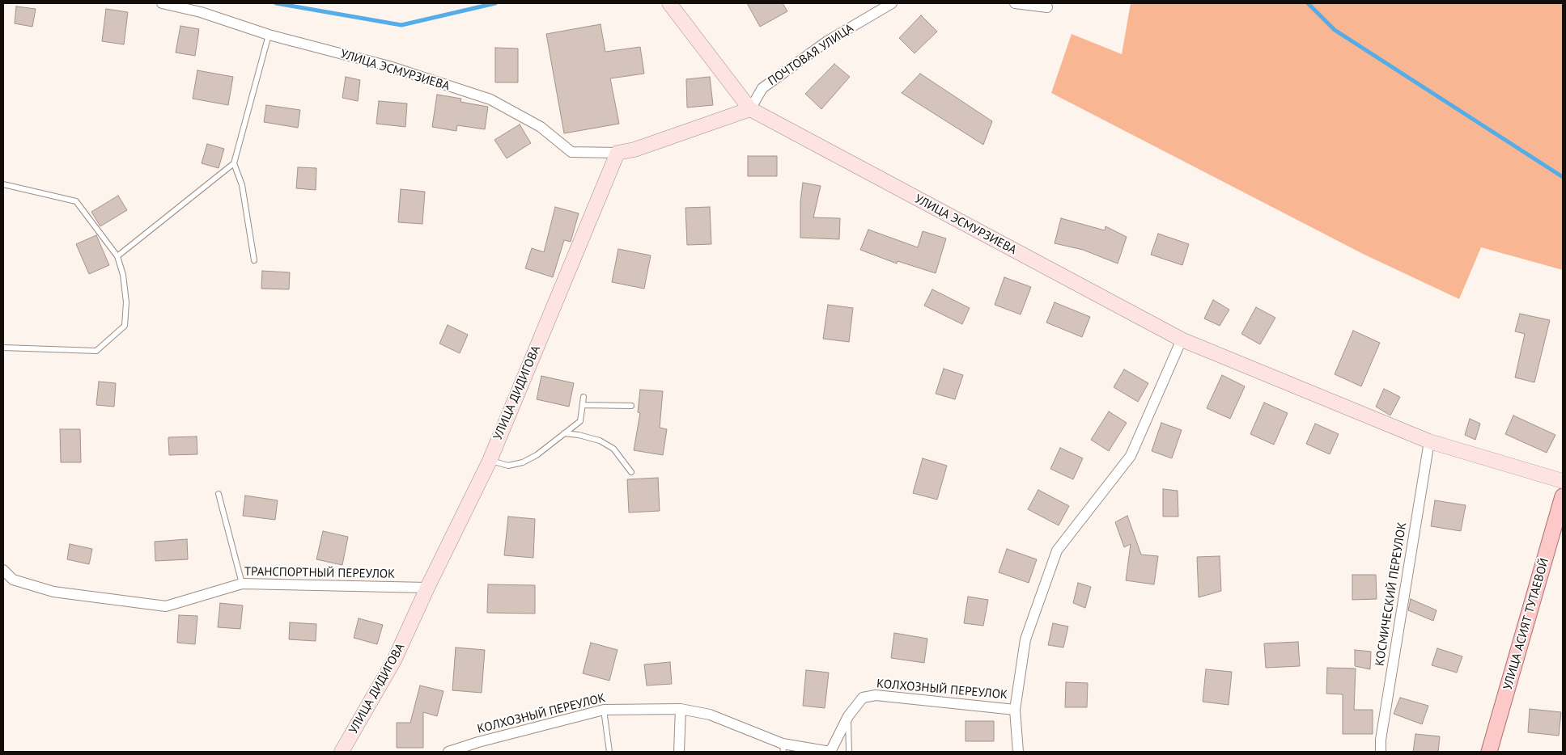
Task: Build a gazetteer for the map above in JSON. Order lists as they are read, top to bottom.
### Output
{
  "streets": {
    "main road": ["УЛИЦА АСИЯТ ТУТАЕВОЙ"],
    "street": [
      "ПОЧТОВАЯ УЛИЦА",
      "УЛИЦА ЭСМУРЗИЕВА",
      "УЛИЦА ДИДИГОВА",
      "ТРАНСПОРТНЫЙ ПЕРЕУЛОК",
      "КОСМИЧЕСКИЙ ПЕРЕУЛОК",
      "КОЛХОЗНЫЙ ПЕРЕУЛОК"
    ]
  },
  "crossings": [
    ["ПОЧТОВАЯ УЛИЦА", "УЛИЦА ЭСМУРЗИЕВА"],
    ["УЛИЦА ЭСМУРЗИЕВА", "УЛИЦА ДИДИГОВА"],
    ["УЛИЦА ЭСМУРЗИЕВА", "КОСМИЧЕСКИЙ ПЕРЕУЛОК"],
    ["УЛИЦА ДИДИГОВА", "ТРАНСПОРТНЫЙ ПЕРЕУЛОК"]
  ]
}
